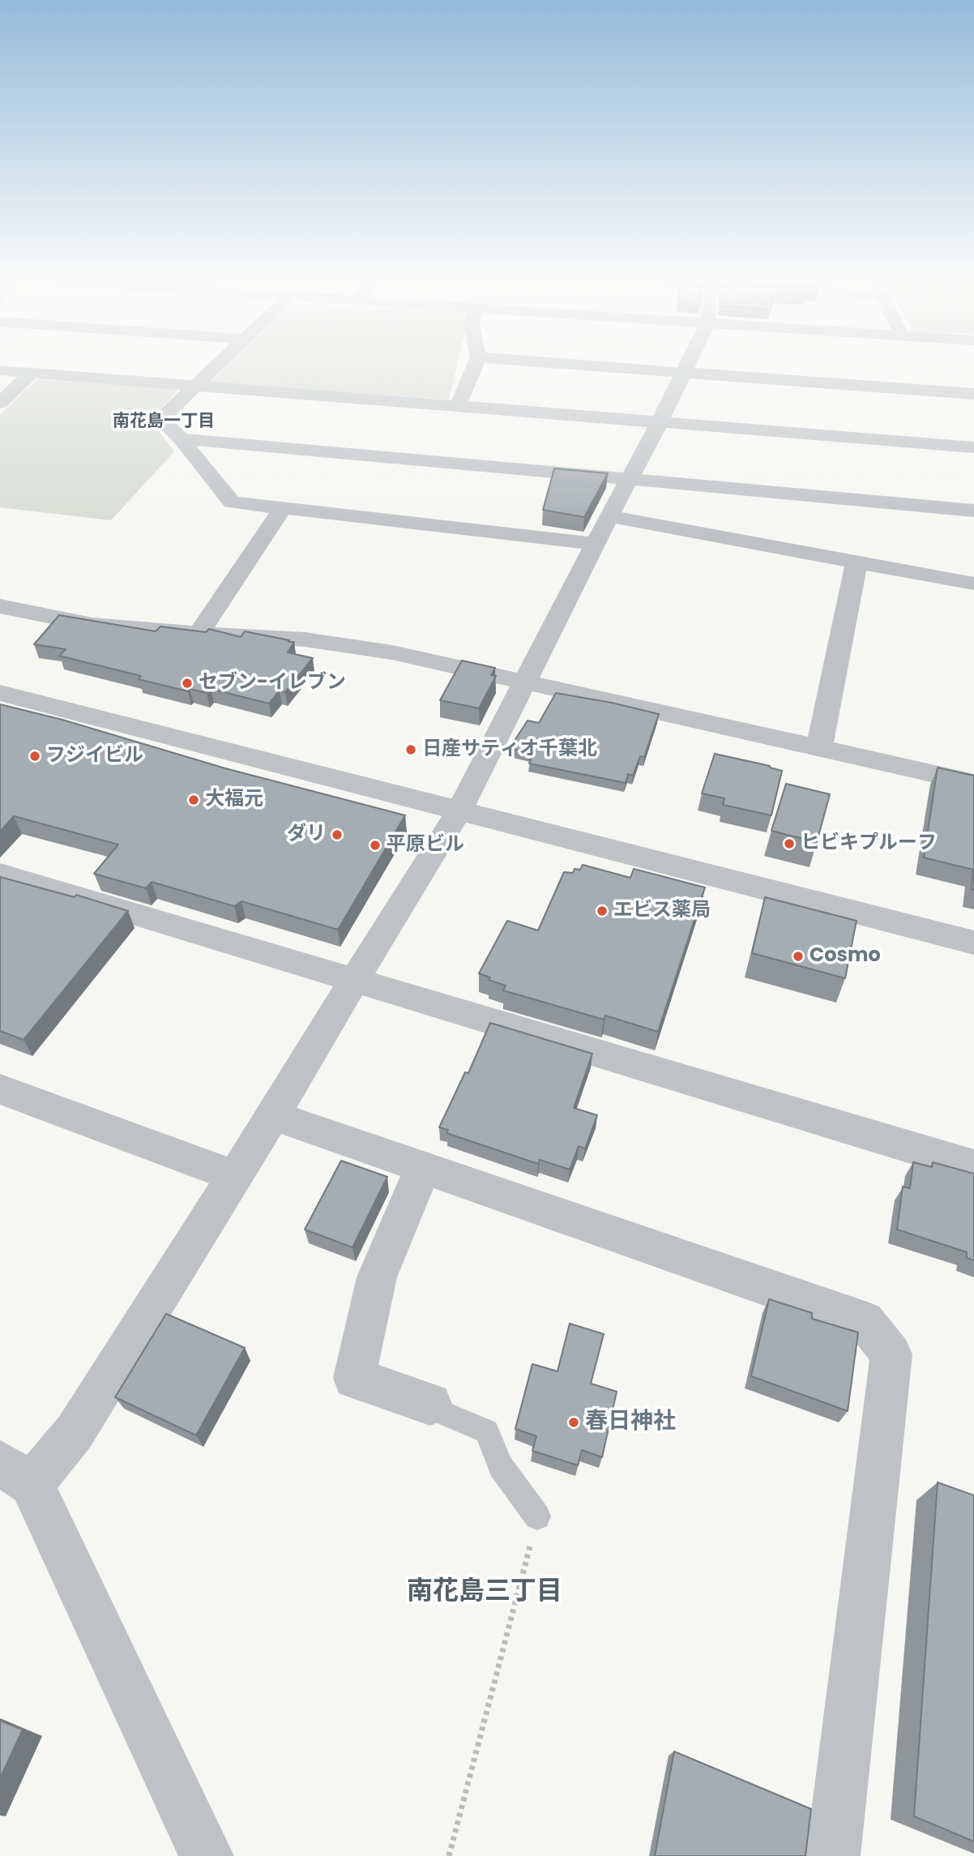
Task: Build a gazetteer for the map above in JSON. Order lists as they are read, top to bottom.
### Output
{
  "districts": ["南花島一丁目", "南花島三丁目"],
  "places": [
    "セブン-イレブン",
    "日産サティオ千葉北",
    "フジイビル",
    "大福元",
    "ダリ",
    "ヒビキプルーフ",
    "平原ビル",
    "エビス薬局",
    "Cosmo",
    "春日神社"
  ]
}
